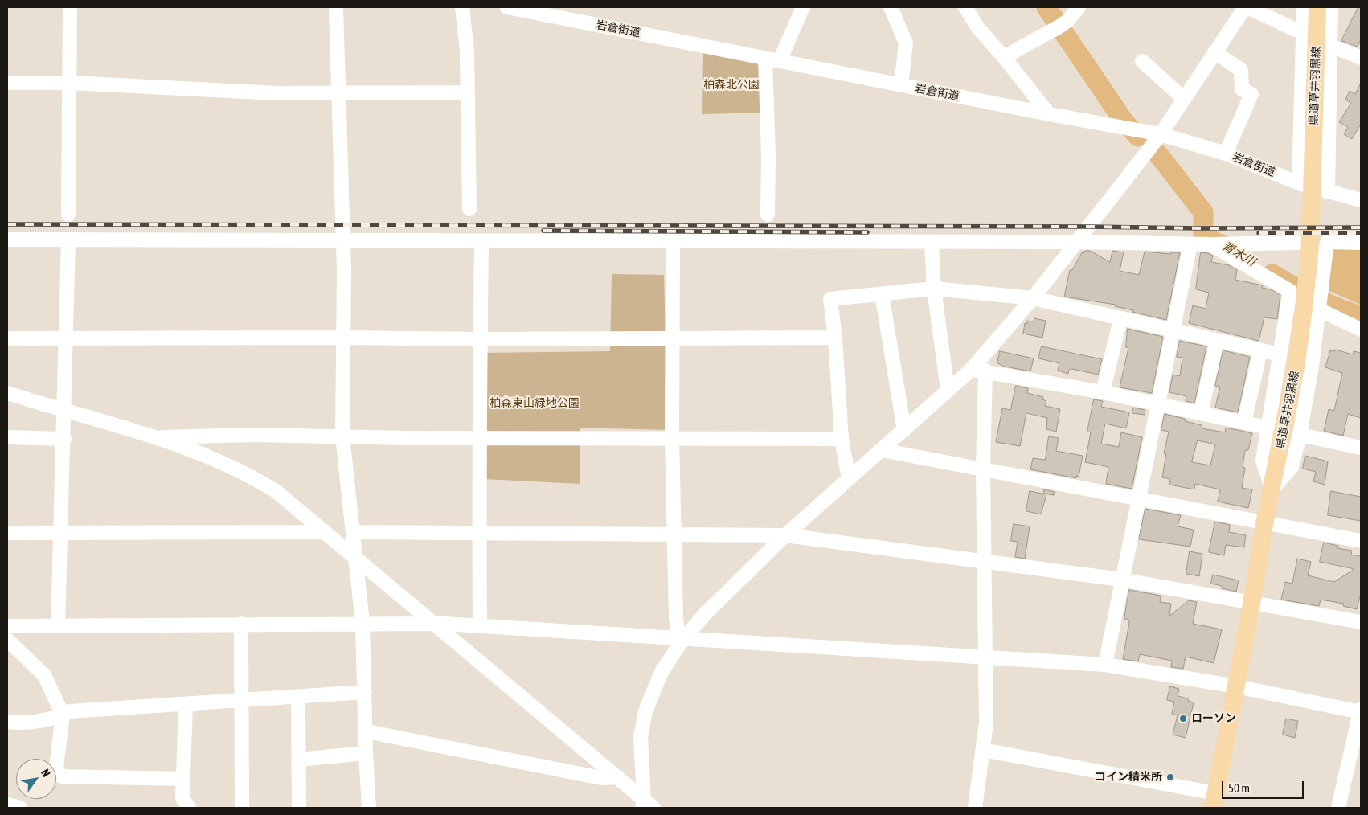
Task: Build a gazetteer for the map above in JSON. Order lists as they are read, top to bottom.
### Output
{
  "streets": {
    "main road": ["県道草井羽黒線"],
    "street": ["岩倉街道"]
  },
  "water": ["青木川"],
  "parks": ["柏森北公園", "柏森東山緑地公園"],
  "places": ["ローソン", "コイン精米所"],
  "scale_bar": "50 m",
  "north": "top right"
}
